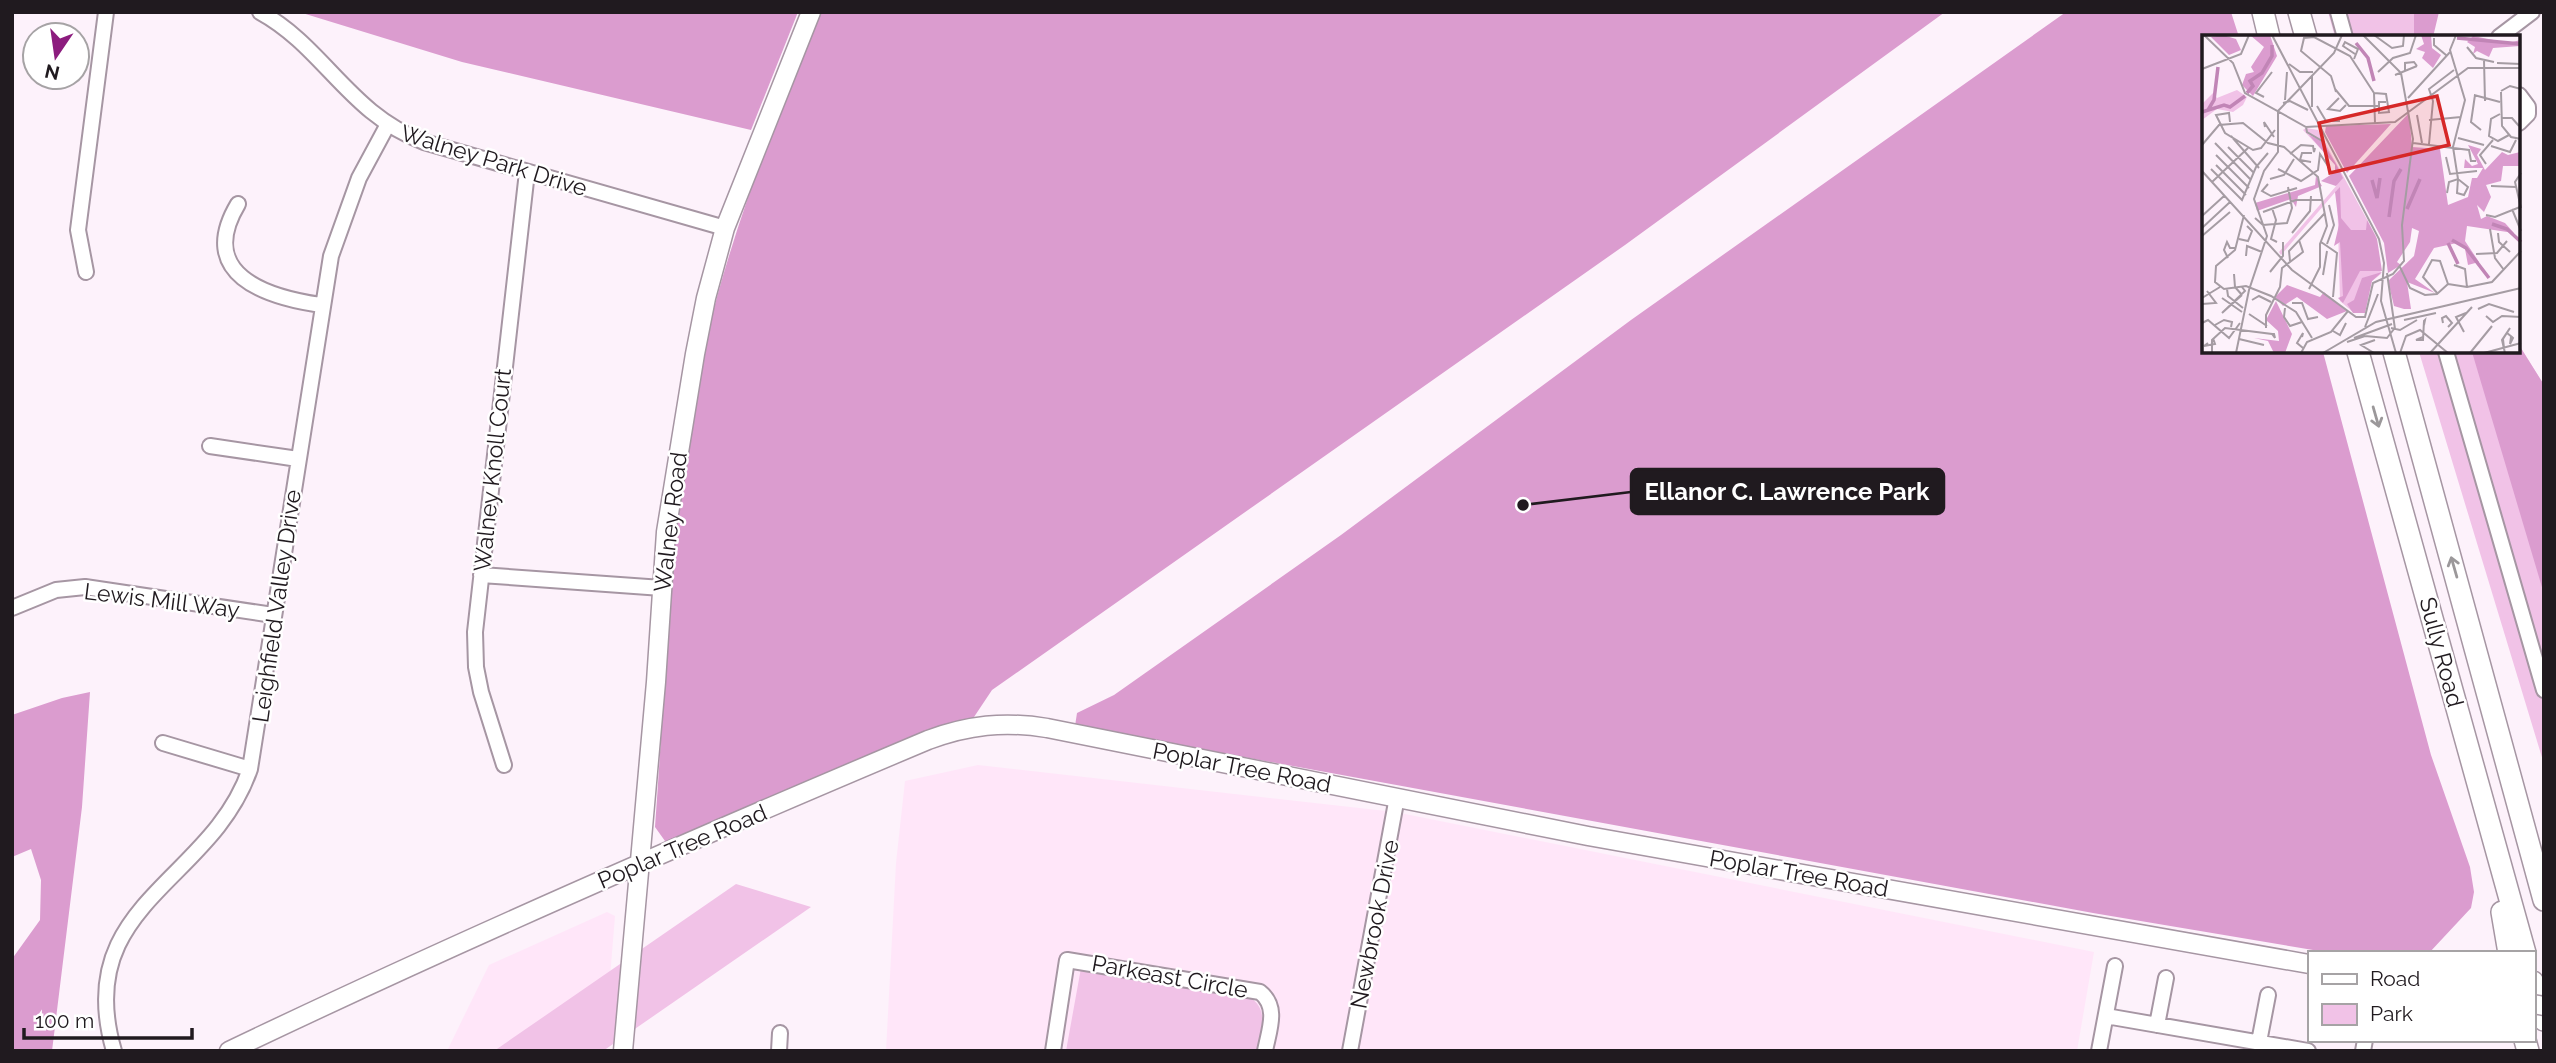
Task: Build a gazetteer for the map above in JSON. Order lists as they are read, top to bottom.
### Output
{
  "streets": {
    "highway": ["Sully Road"],
    "main road": ["Walney Road", "Poplar Tree Road"],
    "street": [
      "Walney Park Drive",
      "Walney Knoll Court",
      "Lewis Mill Way",
      "Leighfield Valley Drive",
      "Newbrook Drive",
      "Parkeast Circle"
    ]
  },
  "crossings": [
    ["Walney Park Drive", "Walney Knoll Court"],
    ["Walney Park Drive", "Walney Road"],
    ["Walney Park Drive", "Leighfield Valley Drive"],
    ["Walney Road", "Poplar Tree Road"],
    ["Lewis Mill Way", "Leighfield Valley Drive"],
    ["Poplar Tree Road", "Newbrook Drive"]
  ],
  "places": ["Ellanor C. Lawrence Park"],
  "legend": ["Road", "Park"],
  "scale_bar": "100 m",
  "north": "bottom"
}
